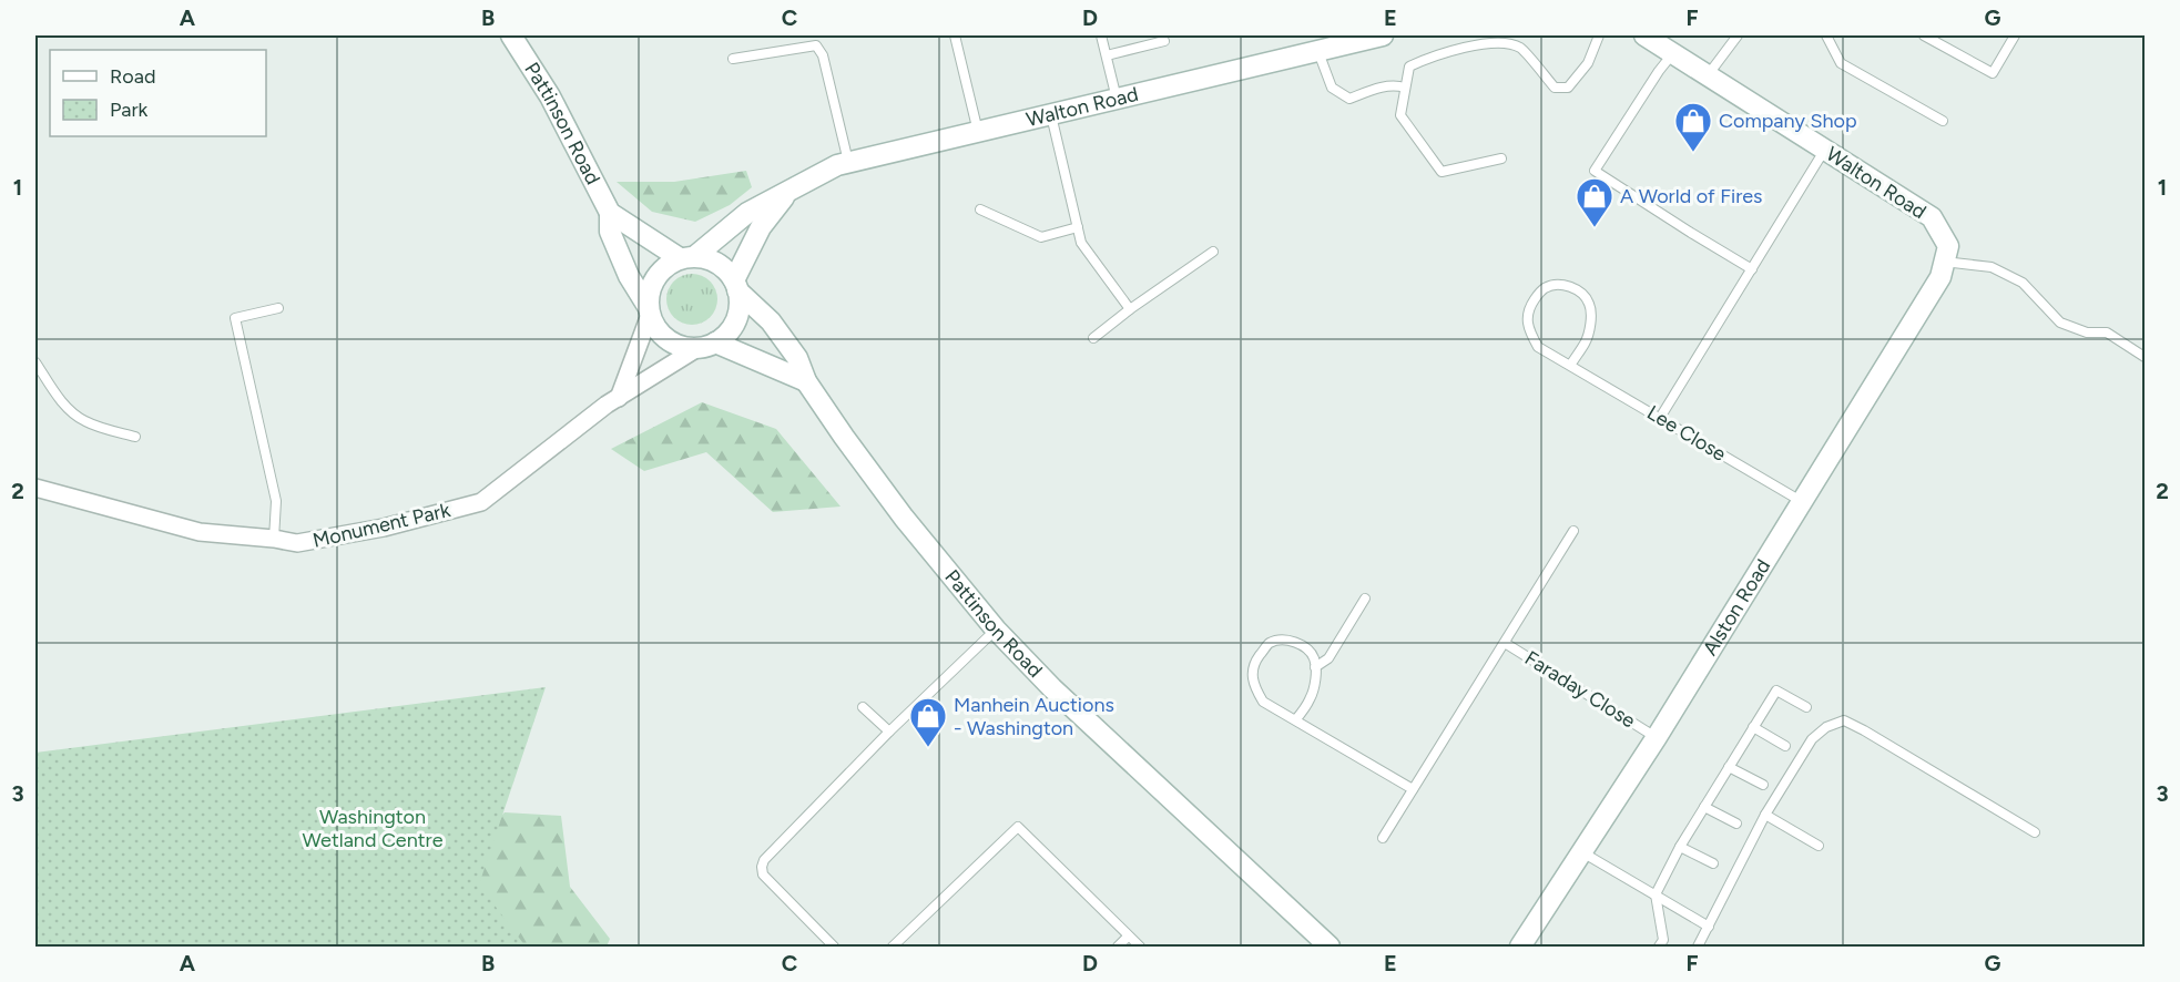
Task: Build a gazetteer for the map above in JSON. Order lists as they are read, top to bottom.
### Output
{
  "streets": {
    "street": [
      "Walton Road",
      "Pattinson Road",
      "Monument Park",
      "Alston Road"
    ],
    "lane": ["Lee Close", "Faraday Close"]
  },
  "crossings": [
    ["Walton Road", "Pattinson Road"],
    ["Walton Road", "Monument Park"],
    ["Walton Road", "Alston Road"],
    ["Pattinson Road", "Monument Park"],
    ["Lee Close", "Alston Road"],
    ["Alston Road", "Faraday Close"]
  ],
  "parks": ["Washington Wetland Centre"],
  "places": {
    "shop": ["Company Shop", "A World of Fires", "Manhein Auctions - Washington"]
  },
  "legend": ["Road", "Park"],
  "grid": {
    "columns": [
      "A",
      "B",
      "C",
      "D",
      "E",
      "F",
      "G"
    ],
    "rows": ["1", "2", "3"]
  }
}
